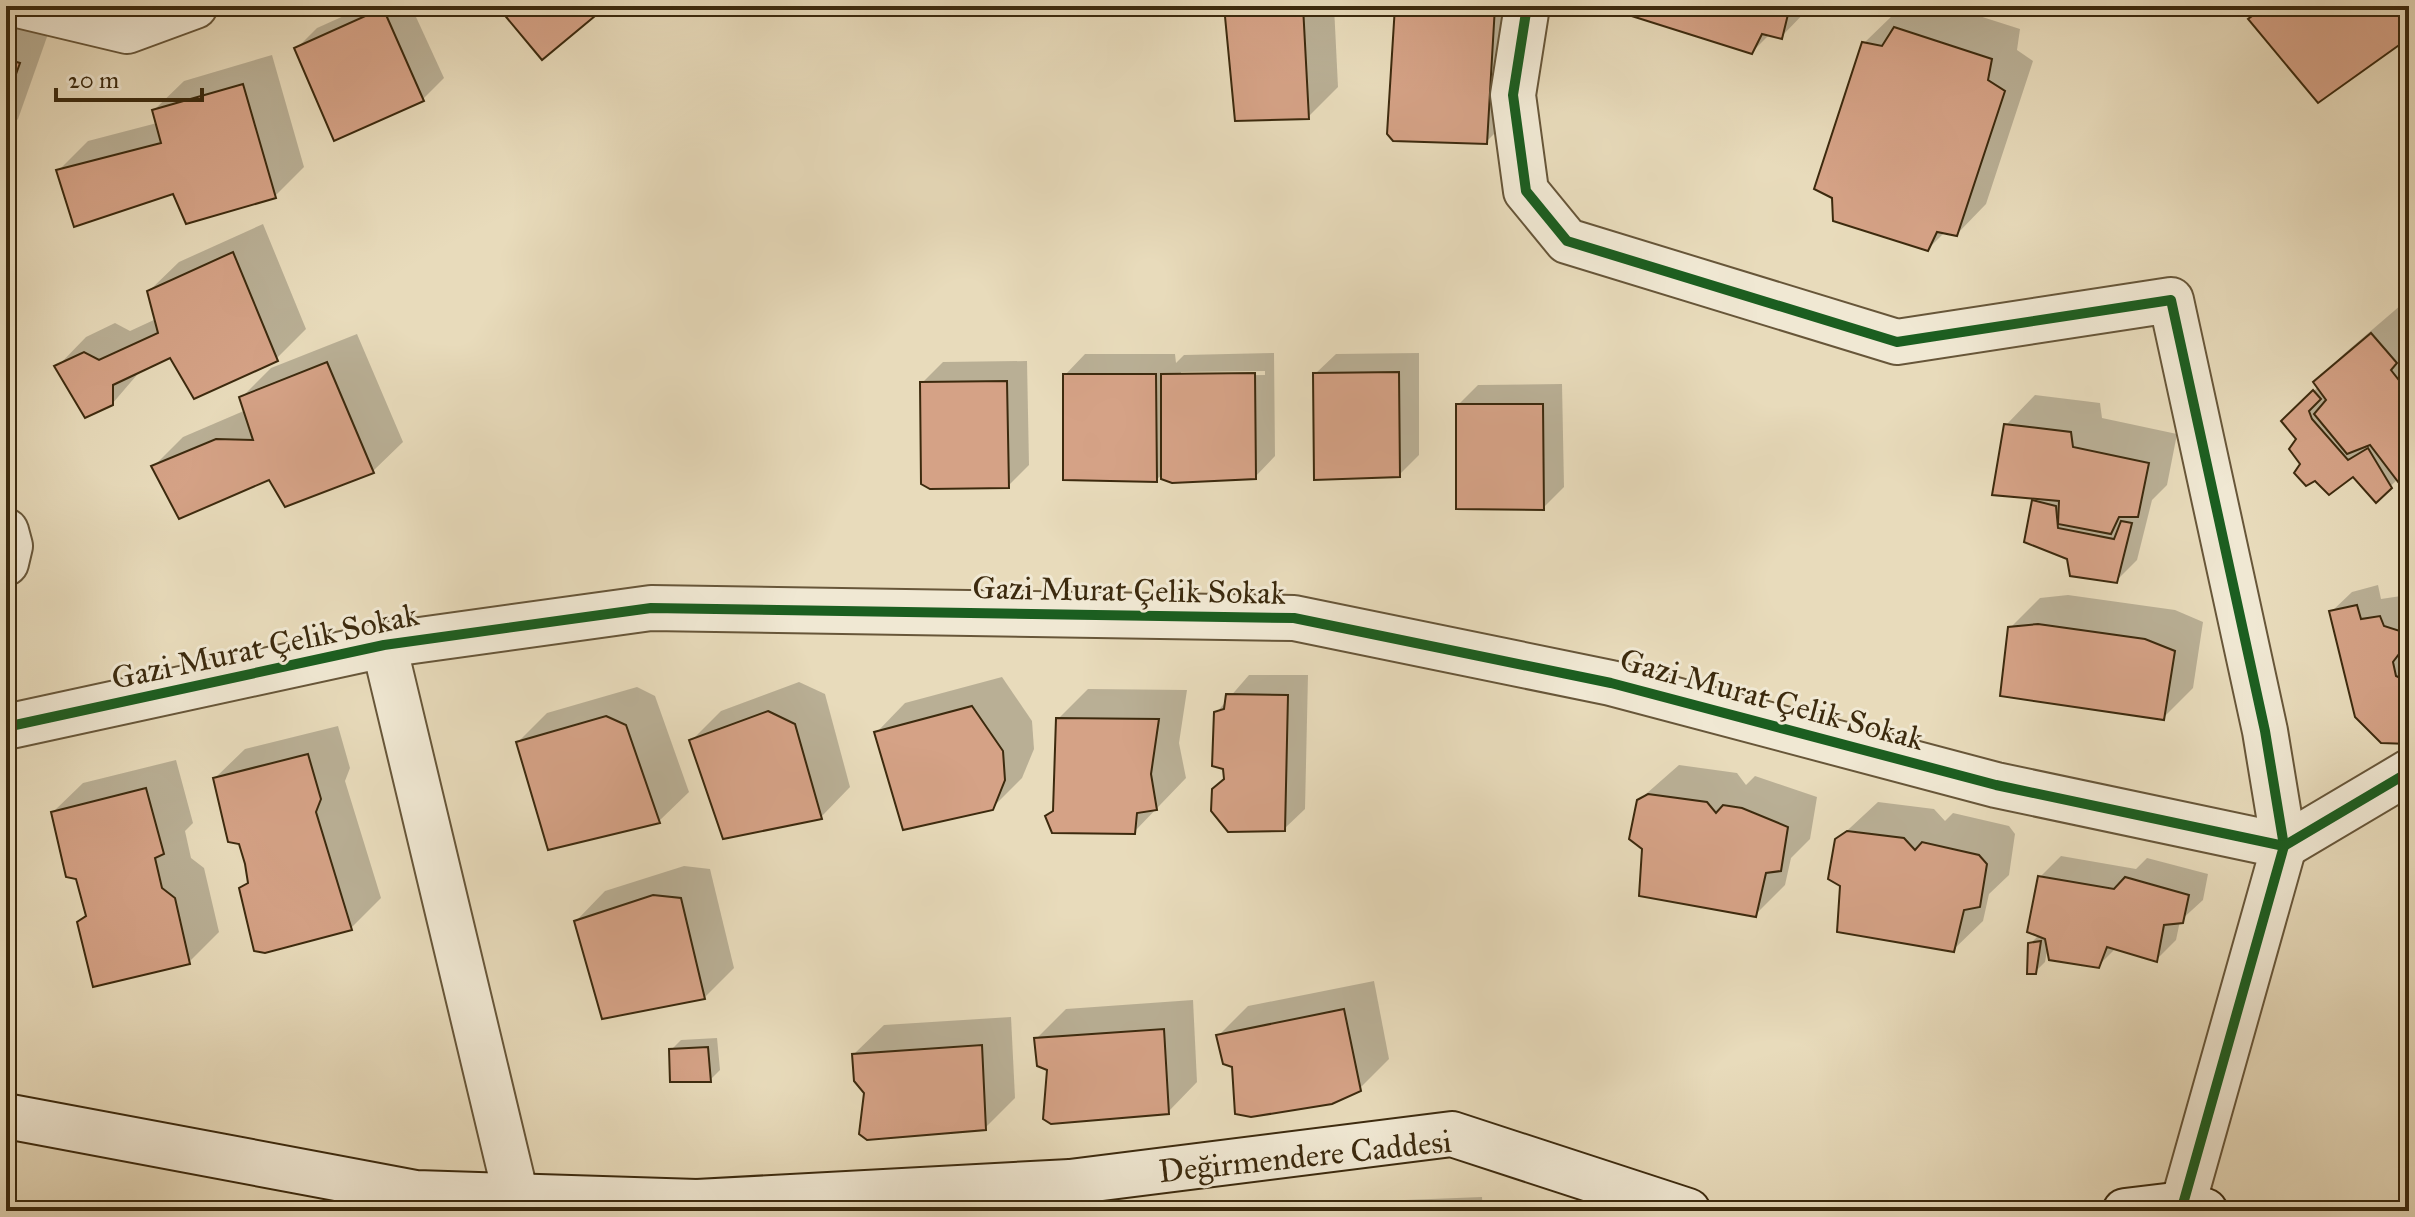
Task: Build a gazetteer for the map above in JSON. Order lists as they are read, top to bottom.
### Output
{
  "streets": {
    "street": ["Gazi Murat Çelik Sokak", "Değirmendere Caddesi"]
  },
  "scale_bar": "20 m"
}
